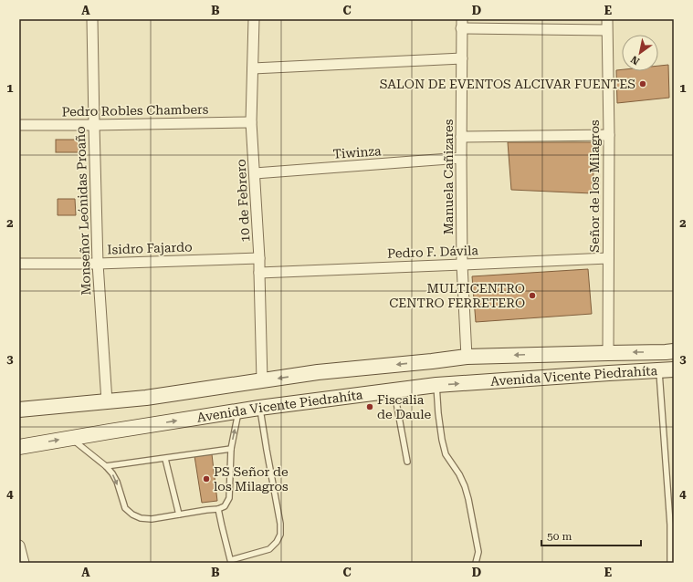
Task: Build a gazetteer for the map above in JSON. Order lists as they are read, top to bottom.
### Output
{
  "streets": {
    "main road": ["Avenida Vicente Piedrahíta"],
    "street": [
      "Pedro Robles Chambers",
      "Tiwinza",
      "Manuela Cañizares",
      "Señor de los Milagros",
      "10 de Febrero",
      "Monseñor Leónidas Proaño",
      "Isidro Fajardo",
      "Pedro F. Dávila"
    ]
  },
  "crossings": [
    ["Pedro Robles Chambers", "10 de Febrero"],
    ["Pedro Robles Chambers", "Monseñor Leónidas Proaño"],
    ["Tiwinza", "Manuela Cañizares"],
    ["Tiwinza", "10 de Febrero"],
    ["Manuela Cañizares", "Pedro F. Dávila"],
    ["Manuela Cañizares", "Avenida Vicente Piedrahíta"],
    ["Señor de los Milagros", "Pedro F. Dávila"],
    ["Señor de los Milagros", "Avenida Vicente Piedrahíta"],
    ["10 de Febrero", "Isidro Fajardo"],
    ["10 de Febrero", "Pedro F. Dávila"],
    ["10 de Febrero", "Avenida Vicente Piedrahíta"],
    ["Monseñor Leónidas Proaño", "Isidro Fajardo"],
    ["Monseñor Leónidas Proaño", "Avenida Vicente Piedrahíta"]
  ],
  "places": [
    "SALON DE EVENTOS ALCIVAR FUENTES",
    "MULTICENTRO CENTRO FERRETERO",
    "Fiscalia de Daule",
    "PS Señor de los Milagros"
  ],
  "scale_bar": "50 m",
  "north": "bottom left",
  "grid": {
    "columns": [
      "A",
      "B",
      "C",
      "D",
      "E"
    ],
    "rows": [
      "1",
      "2",
      "3",
      "4"
    ]
  }
}
